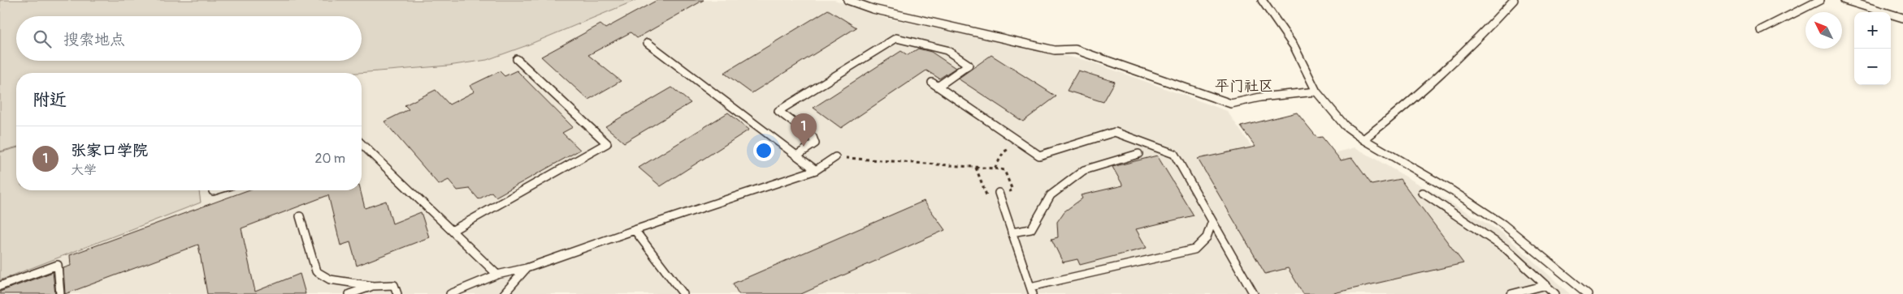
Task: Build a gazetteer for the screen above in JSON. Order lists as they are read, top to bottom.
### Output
{
  "districts": ["平门社区"],
  "north": "top left",
  "page": {
    "map_buttons": ["+", "−"],
    "search": "搜索地点",
    "heading": "附近",
    "pins": "1",
    "list": [
      {
        "mark": "1",
        "name": "张家口学院",
        "note": "大学",
        "value": "20 m"
      }
    ]
  }
}
